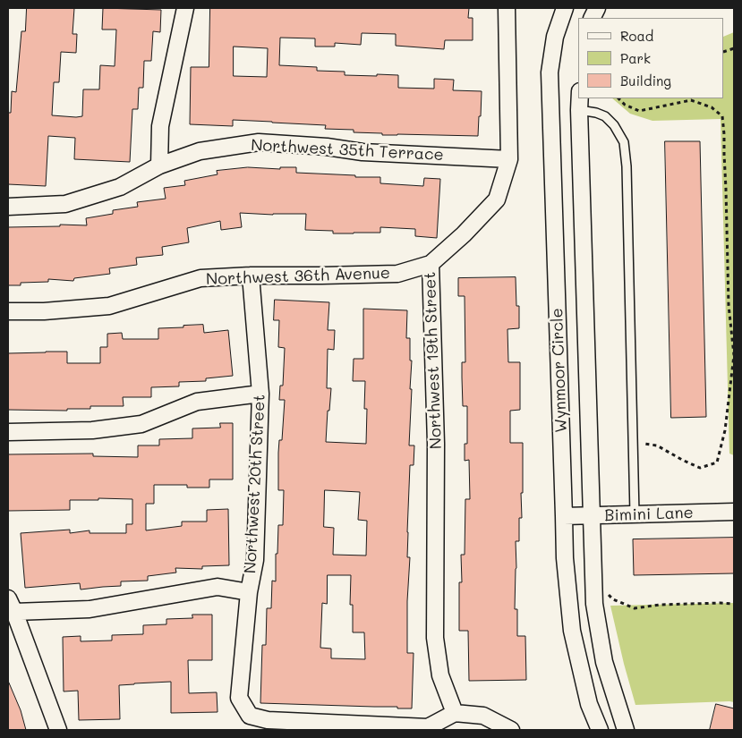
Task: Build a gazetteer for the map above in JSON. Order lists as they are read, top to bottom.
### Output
{
  "streets": {
    "street": [
      "Northwest 35th Terrace",
      "Northwest 36th Avenue",
      "Northwest 19th Street",
      "Wynmoor Circle",
      "Northwest 20th Street",
      "Bimini Lane"
    ]
  },
  "crossings": [
    ["Northwest 35th Terrace", "Northwest 19th Street"],
    ["Northwest 36th Avenue", "Northwest 19th Street"],
    ["Northwest 36th Avenue", "Northwest 20th Street"],
    ["Northwest 19th Street", "Northwest 20th Street"],
    ["Wynmoor Circle", "Bimini Lane"]
  ],
  "legend": ["Road", "Park", "Building"]
}
